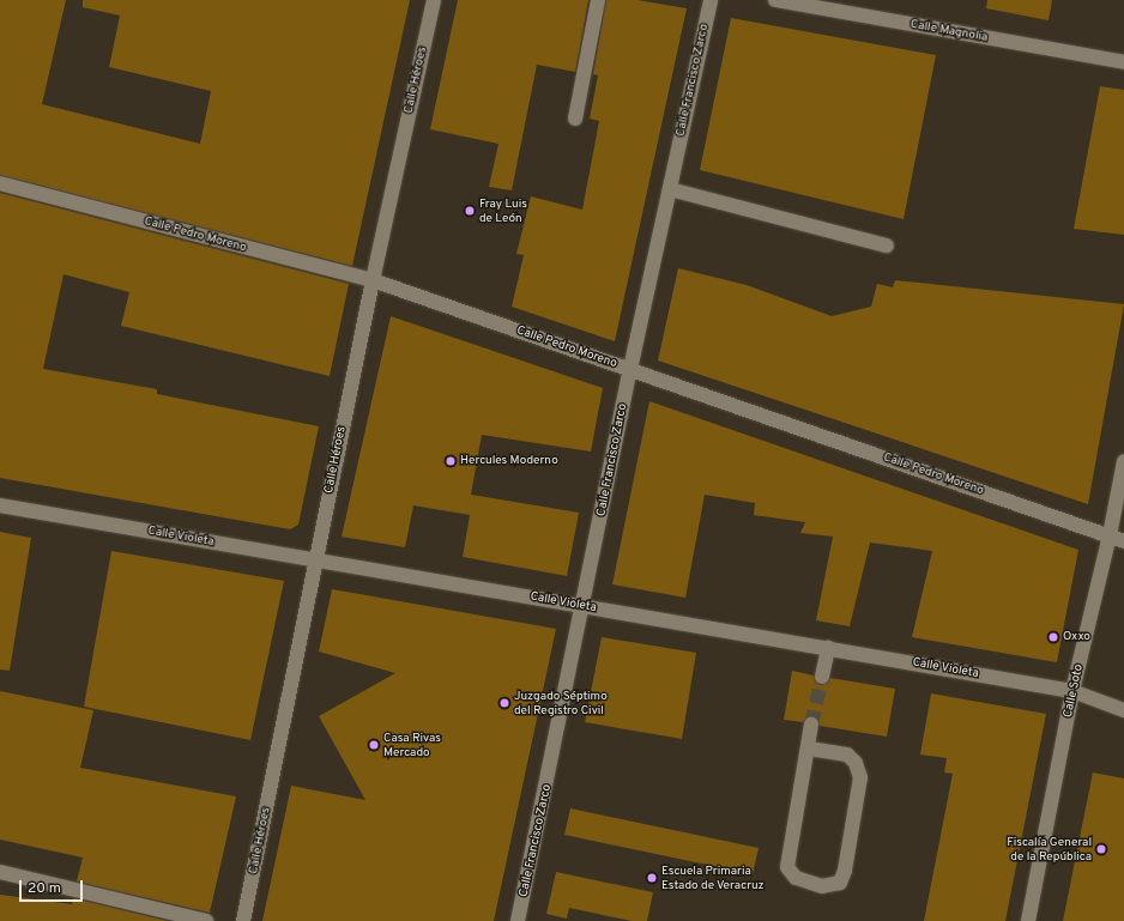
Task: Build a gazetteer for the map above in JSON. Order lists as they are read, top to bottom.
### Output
{
  "streets": {
    "street": [
      "Calle Magnolia",
      "Calle Héroes",
      "Calle Francisco Zarco",
      "Calle Pedro Moreno",
      "Calle Violeta",
      "Calle Soto"
    ]
  },
  "crossings": [
    ["Calle Héroes", "Calle Pedro Moreno"],
    ["Calle Héroes", "Calle Violeta"],
    ["Calle Francisco Zarco", "Calle Pedro Moreno"],
    ["Calle Francisco Zarco", "Calle Violeta"],
    ["Calle Pedro Moreno", "Calle Soto"],
    ["Calle Violeta", "Calle Soto"]
  ],
  "places": [
    "Fray Luis de León",
    "Hercules Moderno",
    "Oxxo",
    "Juzgado Séptimo del Registro Civil",
    "Casa Rivas Mercado",
    "Fiscalía General de la República",
    "Escuela Primaria Estado de Veracruz"
  ],
  "scale_bar": "20 m"
}
